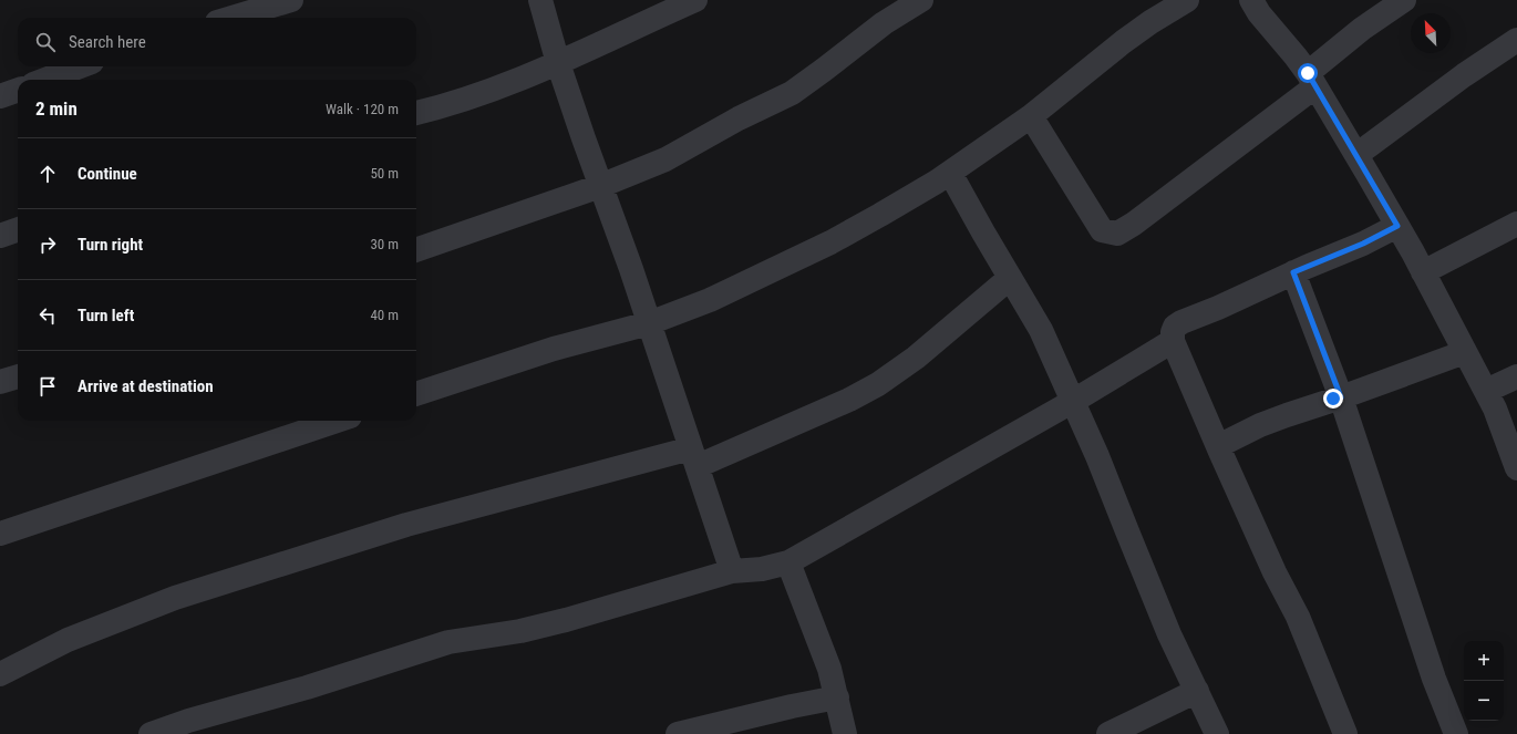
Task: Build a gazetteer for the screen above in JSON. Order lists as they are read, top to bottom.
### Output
{
  "north": "top left",
  "page": {
    "search": "Search here",
    "heading": ["2 min", "Walk · 120 m"],
    "list": [
      ["Continue", "50 m"],
      ["Turn right", "30 m"],
      ["Turn left", "40 m"],
      "Arrive at destination"
    ],
    "map_buttons": ["+", "−"]
  }
}
